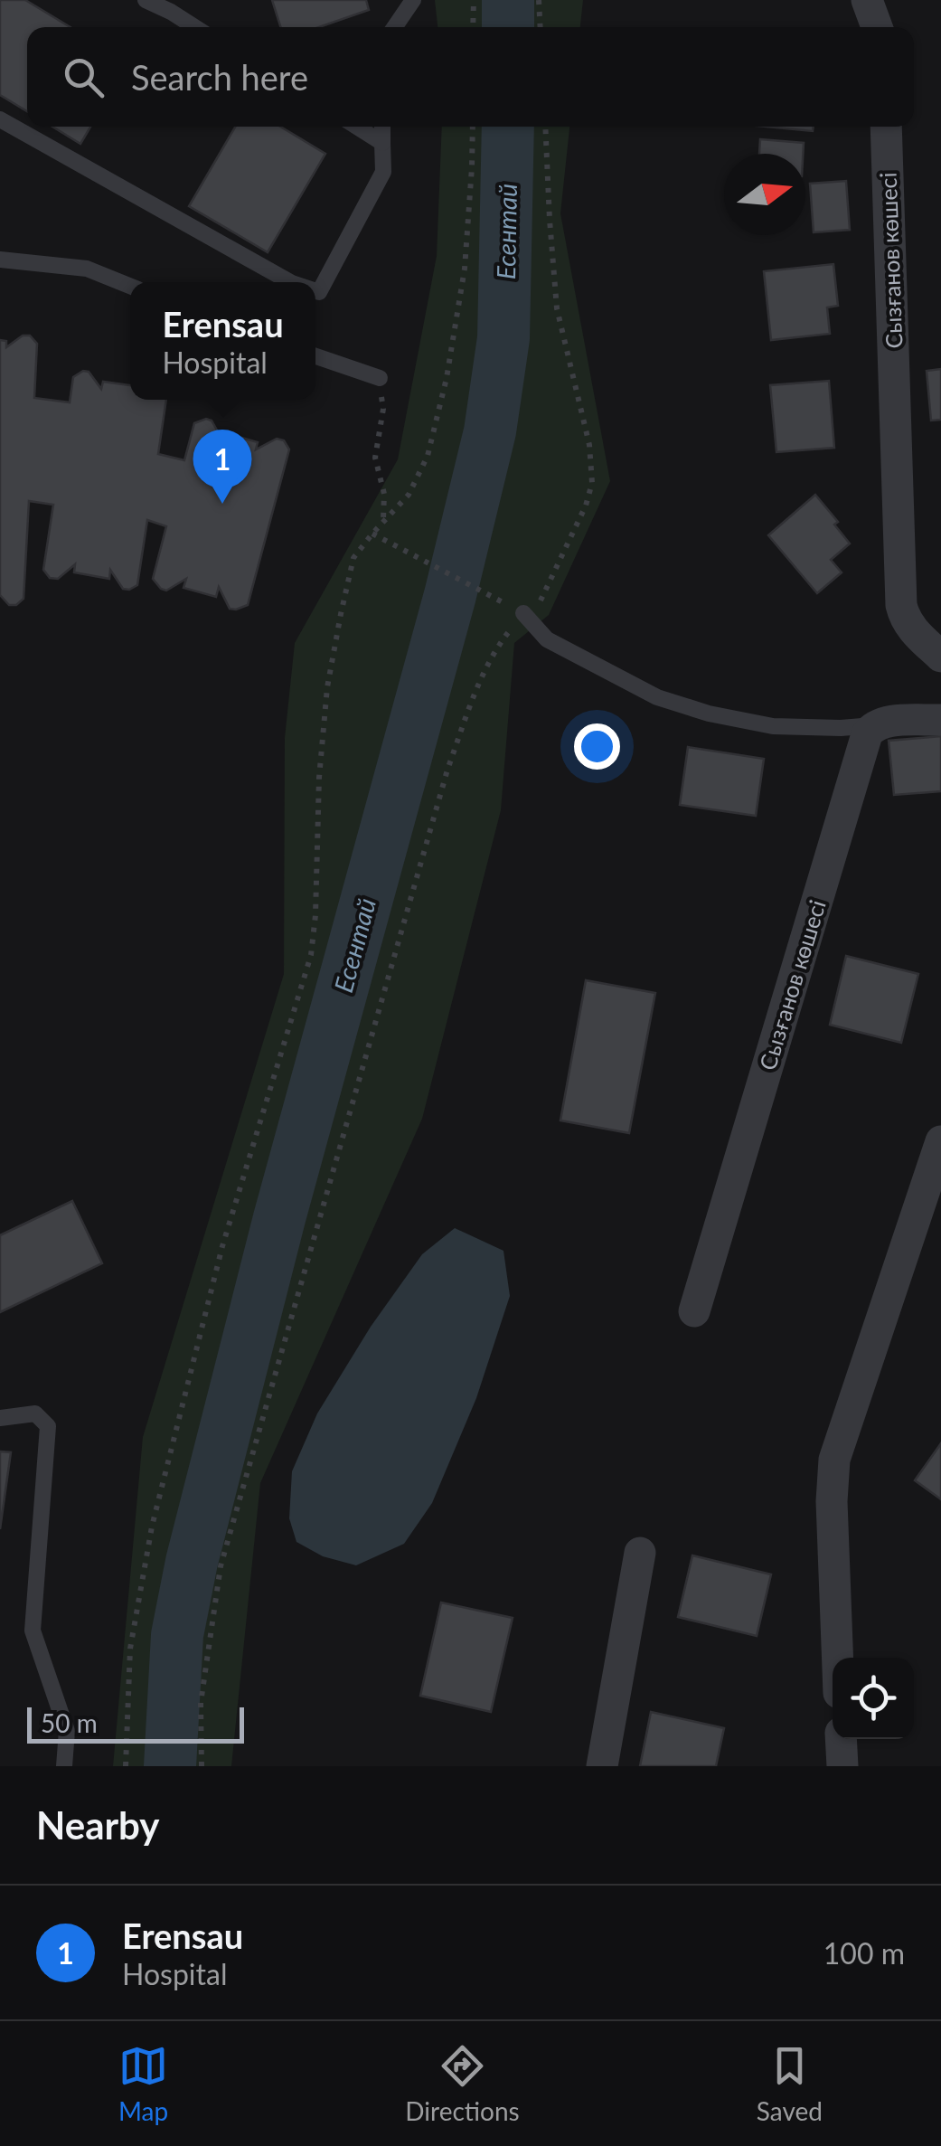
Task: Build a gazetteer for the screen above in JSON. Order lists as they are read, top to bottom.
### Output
{
  "streets": {
    "street": ["Сызғанов көшесі"]
  },
  "water": ["Есентай"],
  "scale_bar": "50 m",
  "north": "right",
  "page": {
    "search": "Search here",
    "popup": ["Erensau", "Hospital"],
    "pins": "1",
    "scale": "50 m",
    "heading": "Nearby",
    "list": [
      {
        "mark": "1",
        "name": "Erensau",
        "note": "Hospital",
        "value": "100 m"
      }
    ],
    "nav": ["Map", "Directions", "Saved"]
  }
}
